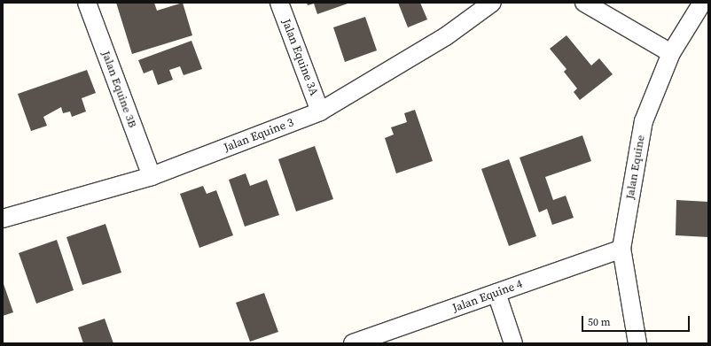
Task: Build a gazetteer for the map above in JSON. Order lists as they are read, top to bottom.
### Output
{
  "streets": {
    "street": [
      "Jalan Equine 3A",
      "Jalan Equine 3B",
      "Jalan Equine 3",
      "Jalan Equine",
      "Jalan Equine 4"
    ]
  },
  "crossings": [
    ["Jalan Equine 3A", "Jalan Equine 3"],
    ["Jalan Equine 3B", "Jalan Equine 3"],
    ["Jalan Equine", "Jalan Equine 4"]
  ],
  "scale_bar": "50 m"
}
